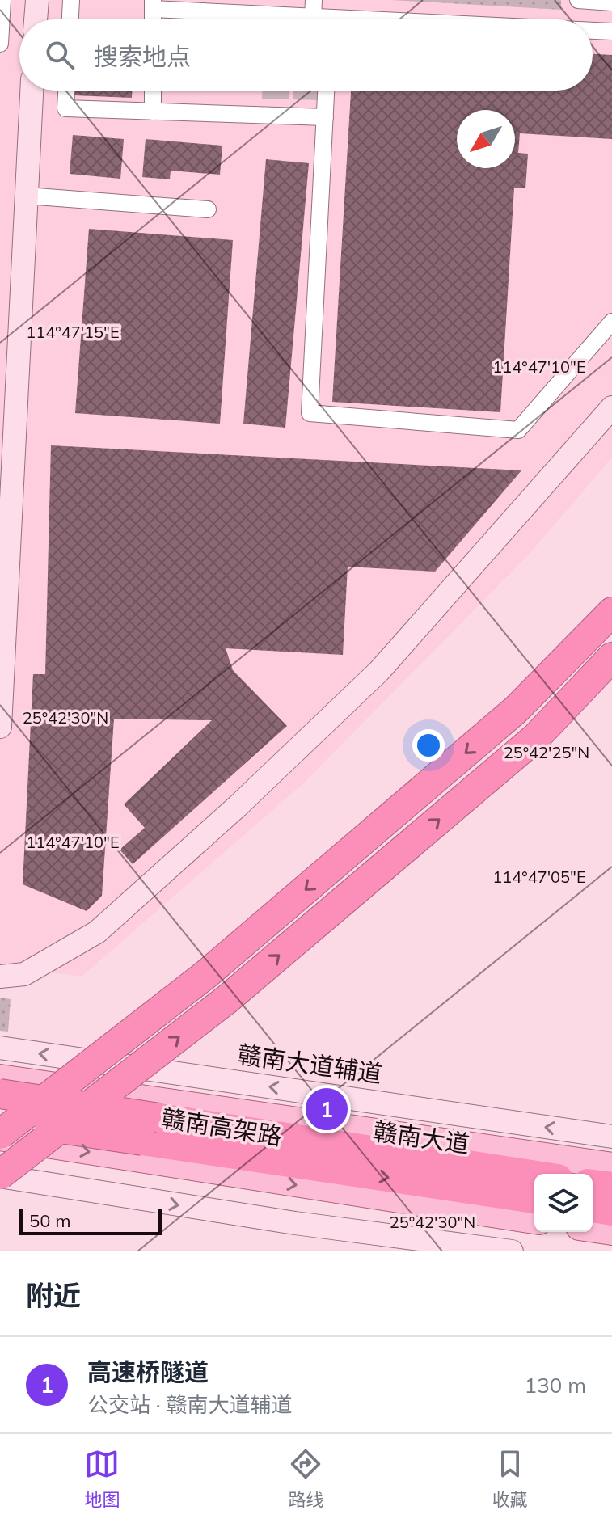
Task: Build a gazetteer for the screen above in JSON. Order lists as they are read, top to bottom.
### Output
{
  "streets": {
    "highway": ["赣南高架路"],
    "main road": ["赣南大道"],
    "street": ["赣南大道辅道"]
  },
  "scale_bar": "50 m",
  "north": "bottom left",
  "page": {
    "search": "搜索地点",
    "pins": "1",
    "scale": "50 m",
    "heading": "附近",
    "list": [
      {
        "mark": "1",
        "name": "高速桥隧道",
        "note": "公交站 · 赣南大道辅道",
        "value": "130 m"
      }
    ],
    "nav": ["地图", "路线", "收藏"]
  },
  "coordinates": [
    "114°47'15\"E",
    "114°47'10\"E",
    "25°42'30\"N",
    "25°42'25\"N",
    "114°47'05\"E"
  ]
}
